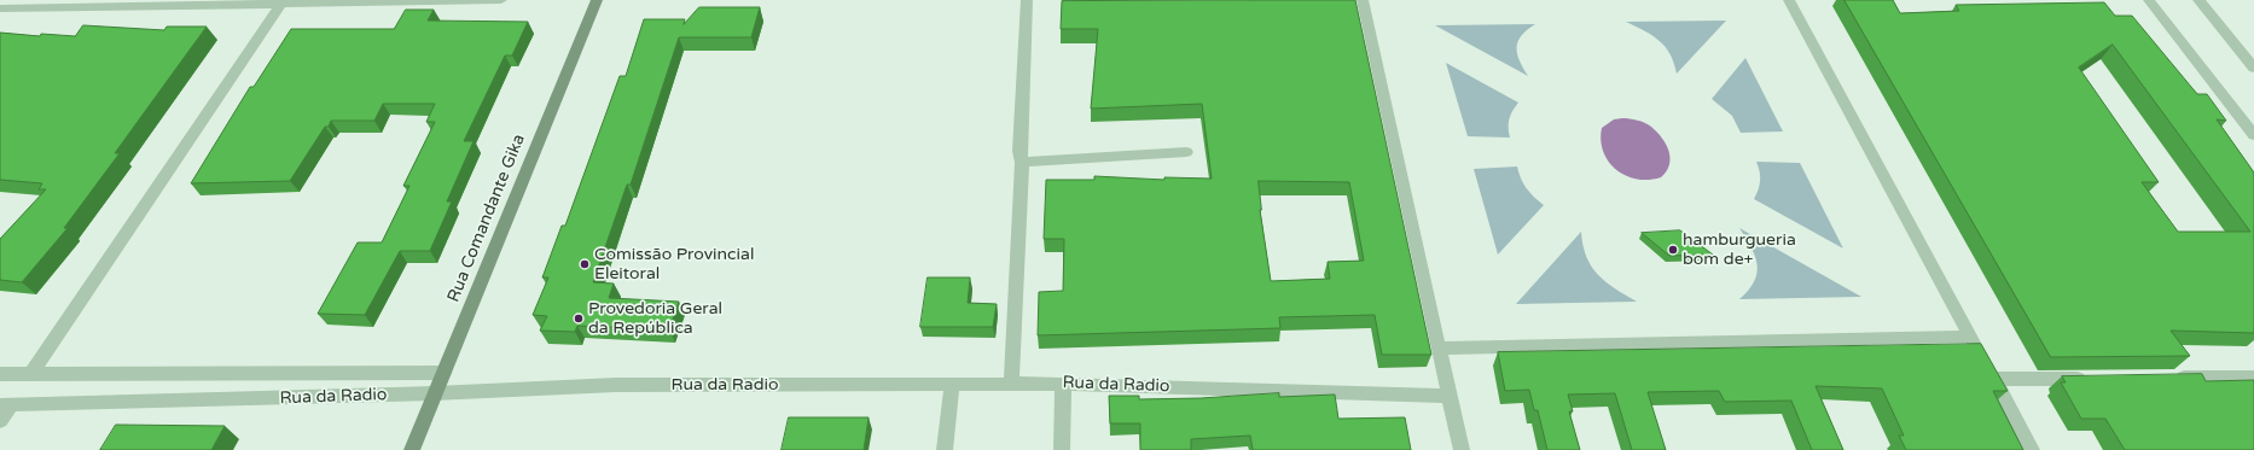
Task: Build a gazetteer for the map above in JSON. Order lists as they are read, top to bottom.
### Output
{
  "streets": {
    "street": ["Rua Comandante Gika", "Rua da Radio"]
  },
  "crossings": [
    ["Rua Comandante Gika", "Rua da Radio"]
  ],
  "places": ["hamburgueria bom de+", "Comissão Provincial Eleitoral", "Provedoria Geral da República"]
}
